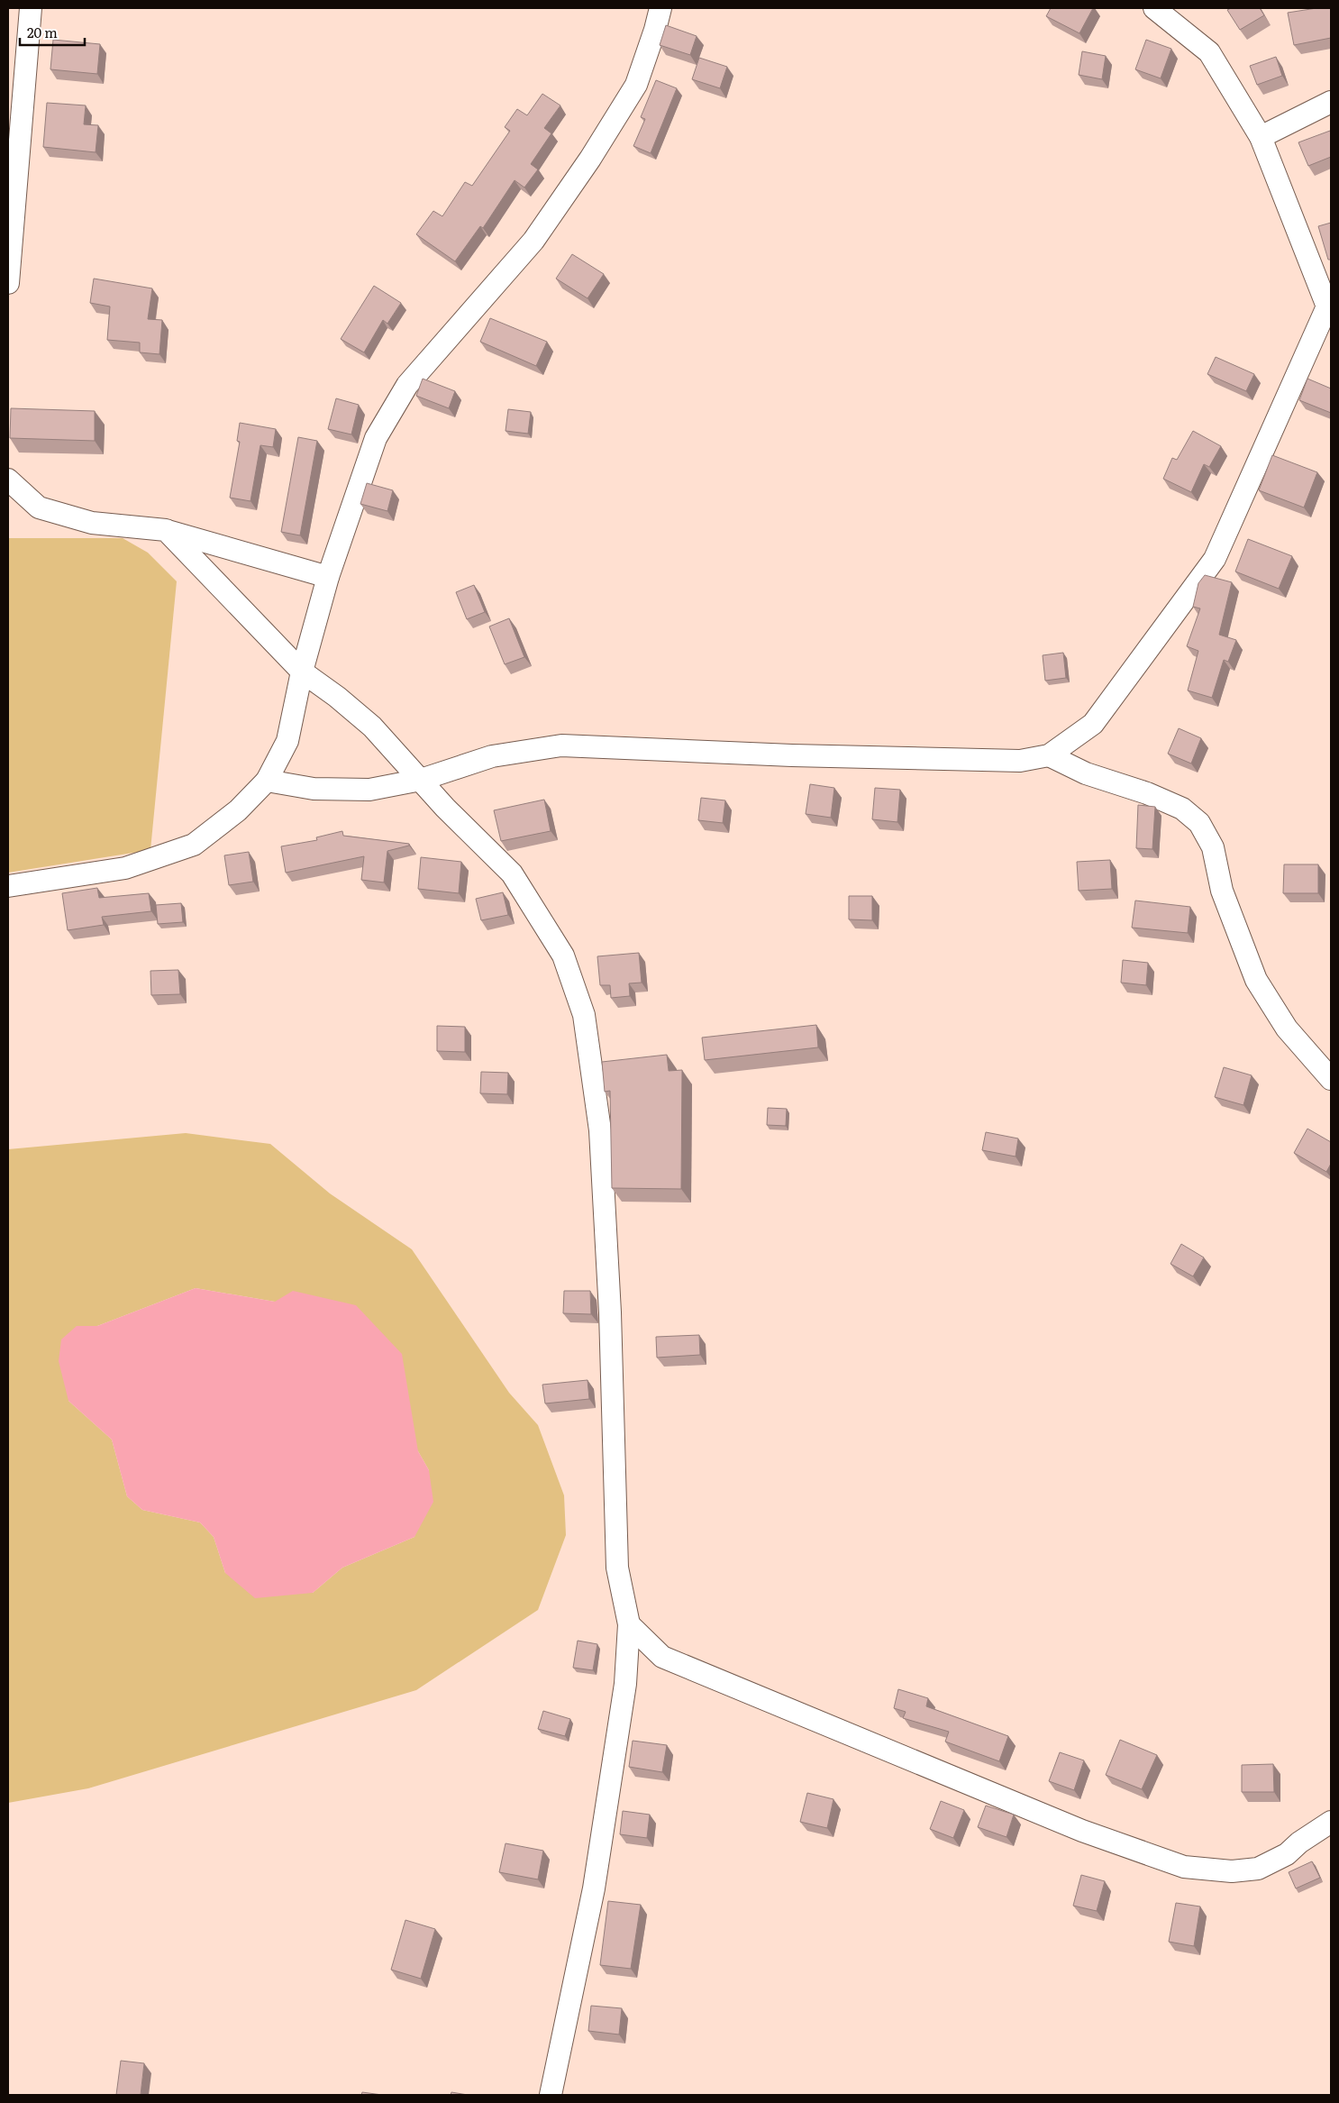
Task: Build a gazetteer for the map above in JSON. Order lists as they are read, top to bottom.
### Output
{
  "scale_bar": "20 m"
}
